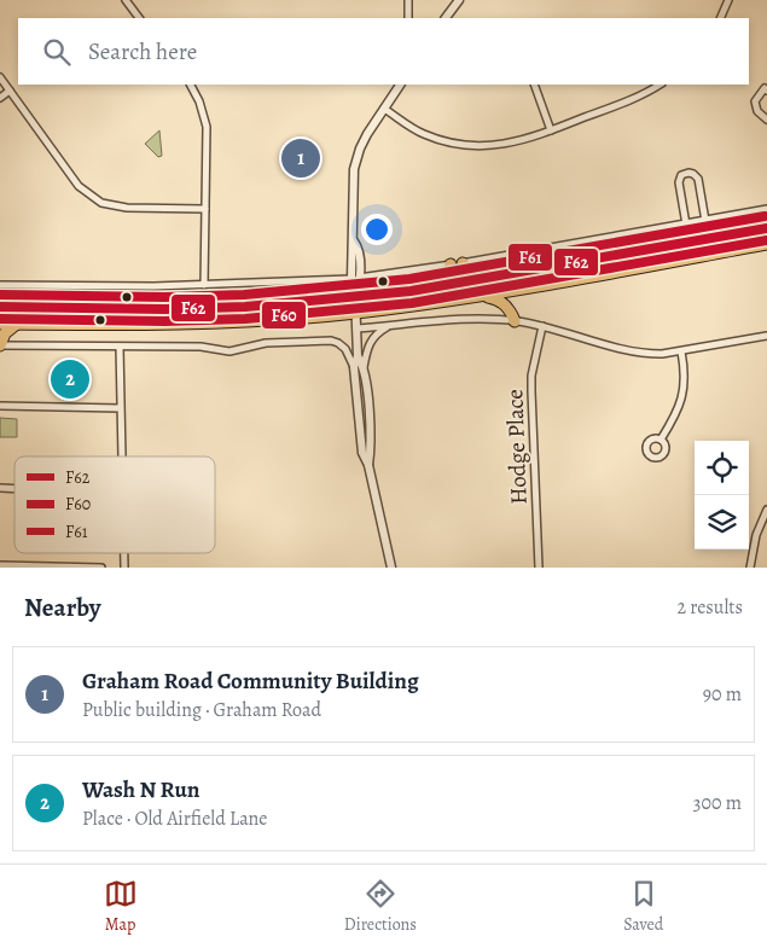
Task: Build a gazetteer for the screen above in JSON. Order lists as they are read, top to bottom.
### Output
{
  "streets": {
    "street": ["Hodge Place"]
  },
  "lines": ["transit line F61", "transit line F62", "transit line F60"],
  "legend": ["F62", "F60", "F61"],
  "page": {
    "search": "Search here",
    "pins": ["1", "2"],
    "heading": ["Nearby", "2 results"],
    "list": [
      {
        "mark": "1",
        "name": "Graham Road Community Building",
        "note": "Public building · Graham Road",
        "value": "90 m"
      },
      {
        "mark": "2",
        "name": "Wash N Run",
        "note": "Place · Old Airfield Lane",
        "value": "300 m"
      }
    ],
    "nav": ["Map", "Directions", "Saved"]
  }
}
